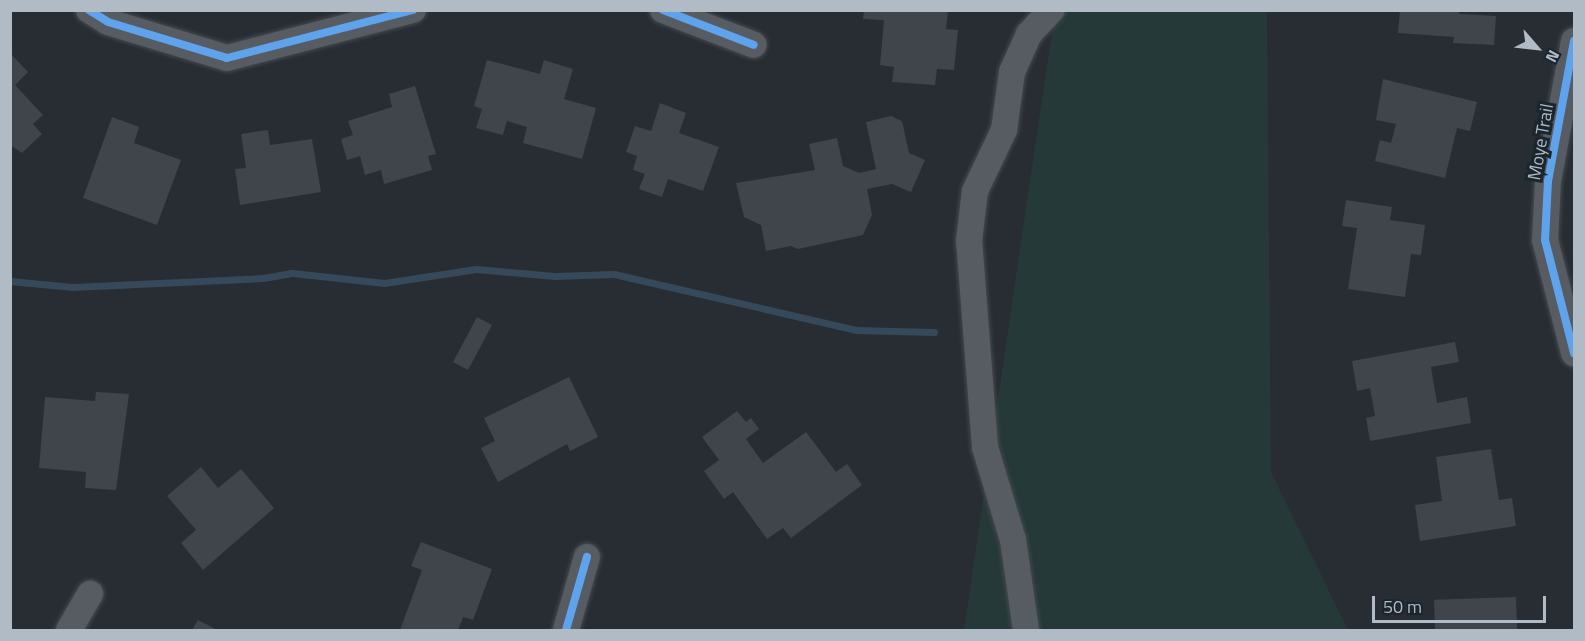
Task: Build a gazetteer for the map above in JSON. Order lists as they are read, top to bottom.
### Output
{
  "streets": {
    "street": ["Moye Trail"]
  },
  "scale_bar": "50 m",
  "north": "bottom right"
}
